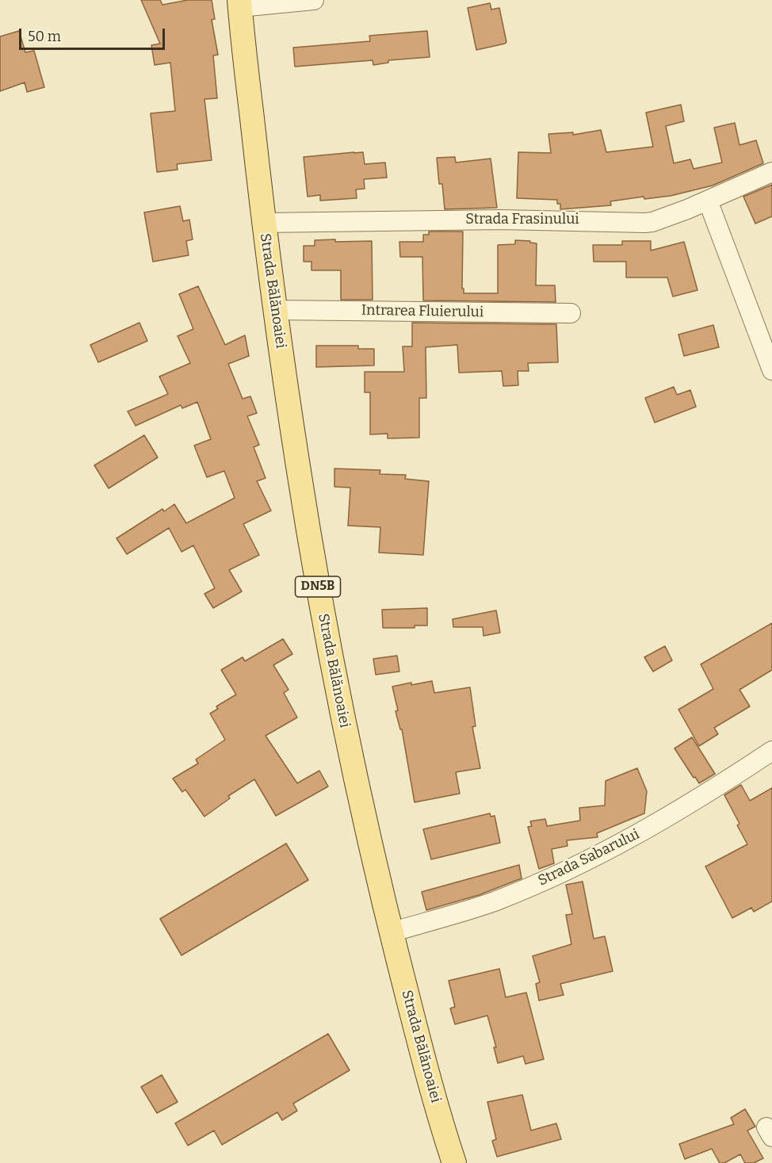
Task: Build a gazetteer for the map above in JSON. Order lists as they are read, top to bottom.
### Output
{
  "streets": {
    "main road": ["Strada Bălănoaiei", "DN5B"],
    "street": ["Strada Frasinului", "Intrarea Fluierului", "Strada Sabarului"]
  },
  "crossings": [
    ["Strada Frasinului", "Strada Bălănoaiei"],
    ["Strada Bălănoaiei", "Intrarea Fluierului"],
    ["Strada Bălănoaiei", "Strada Sabarului"]
  ],
  "scale_bar": "50 m"
}
